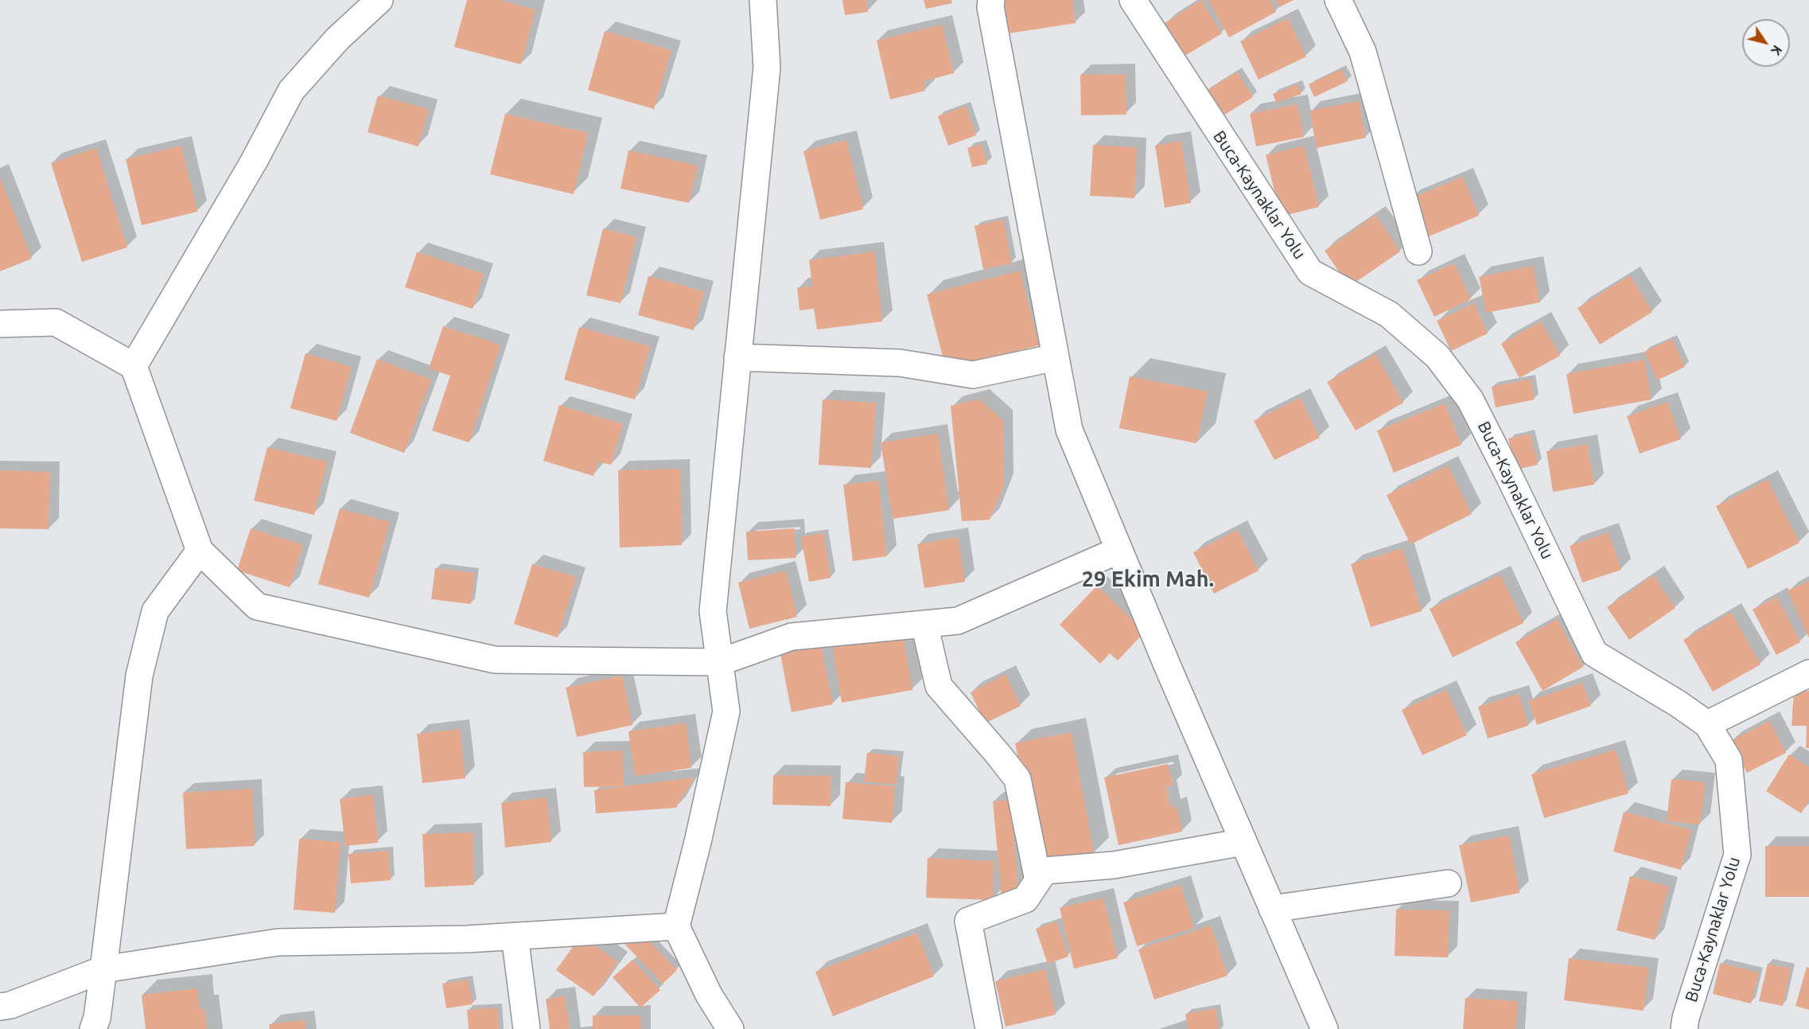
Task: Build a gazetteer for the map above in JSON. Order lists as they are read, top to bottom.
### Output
{
  "streets": {
    "street": ["Buca-Kaynaklar Yolu"]
  },
  "districts": ["29 Ekim Mah."],
  "north": "bottom right"
}
